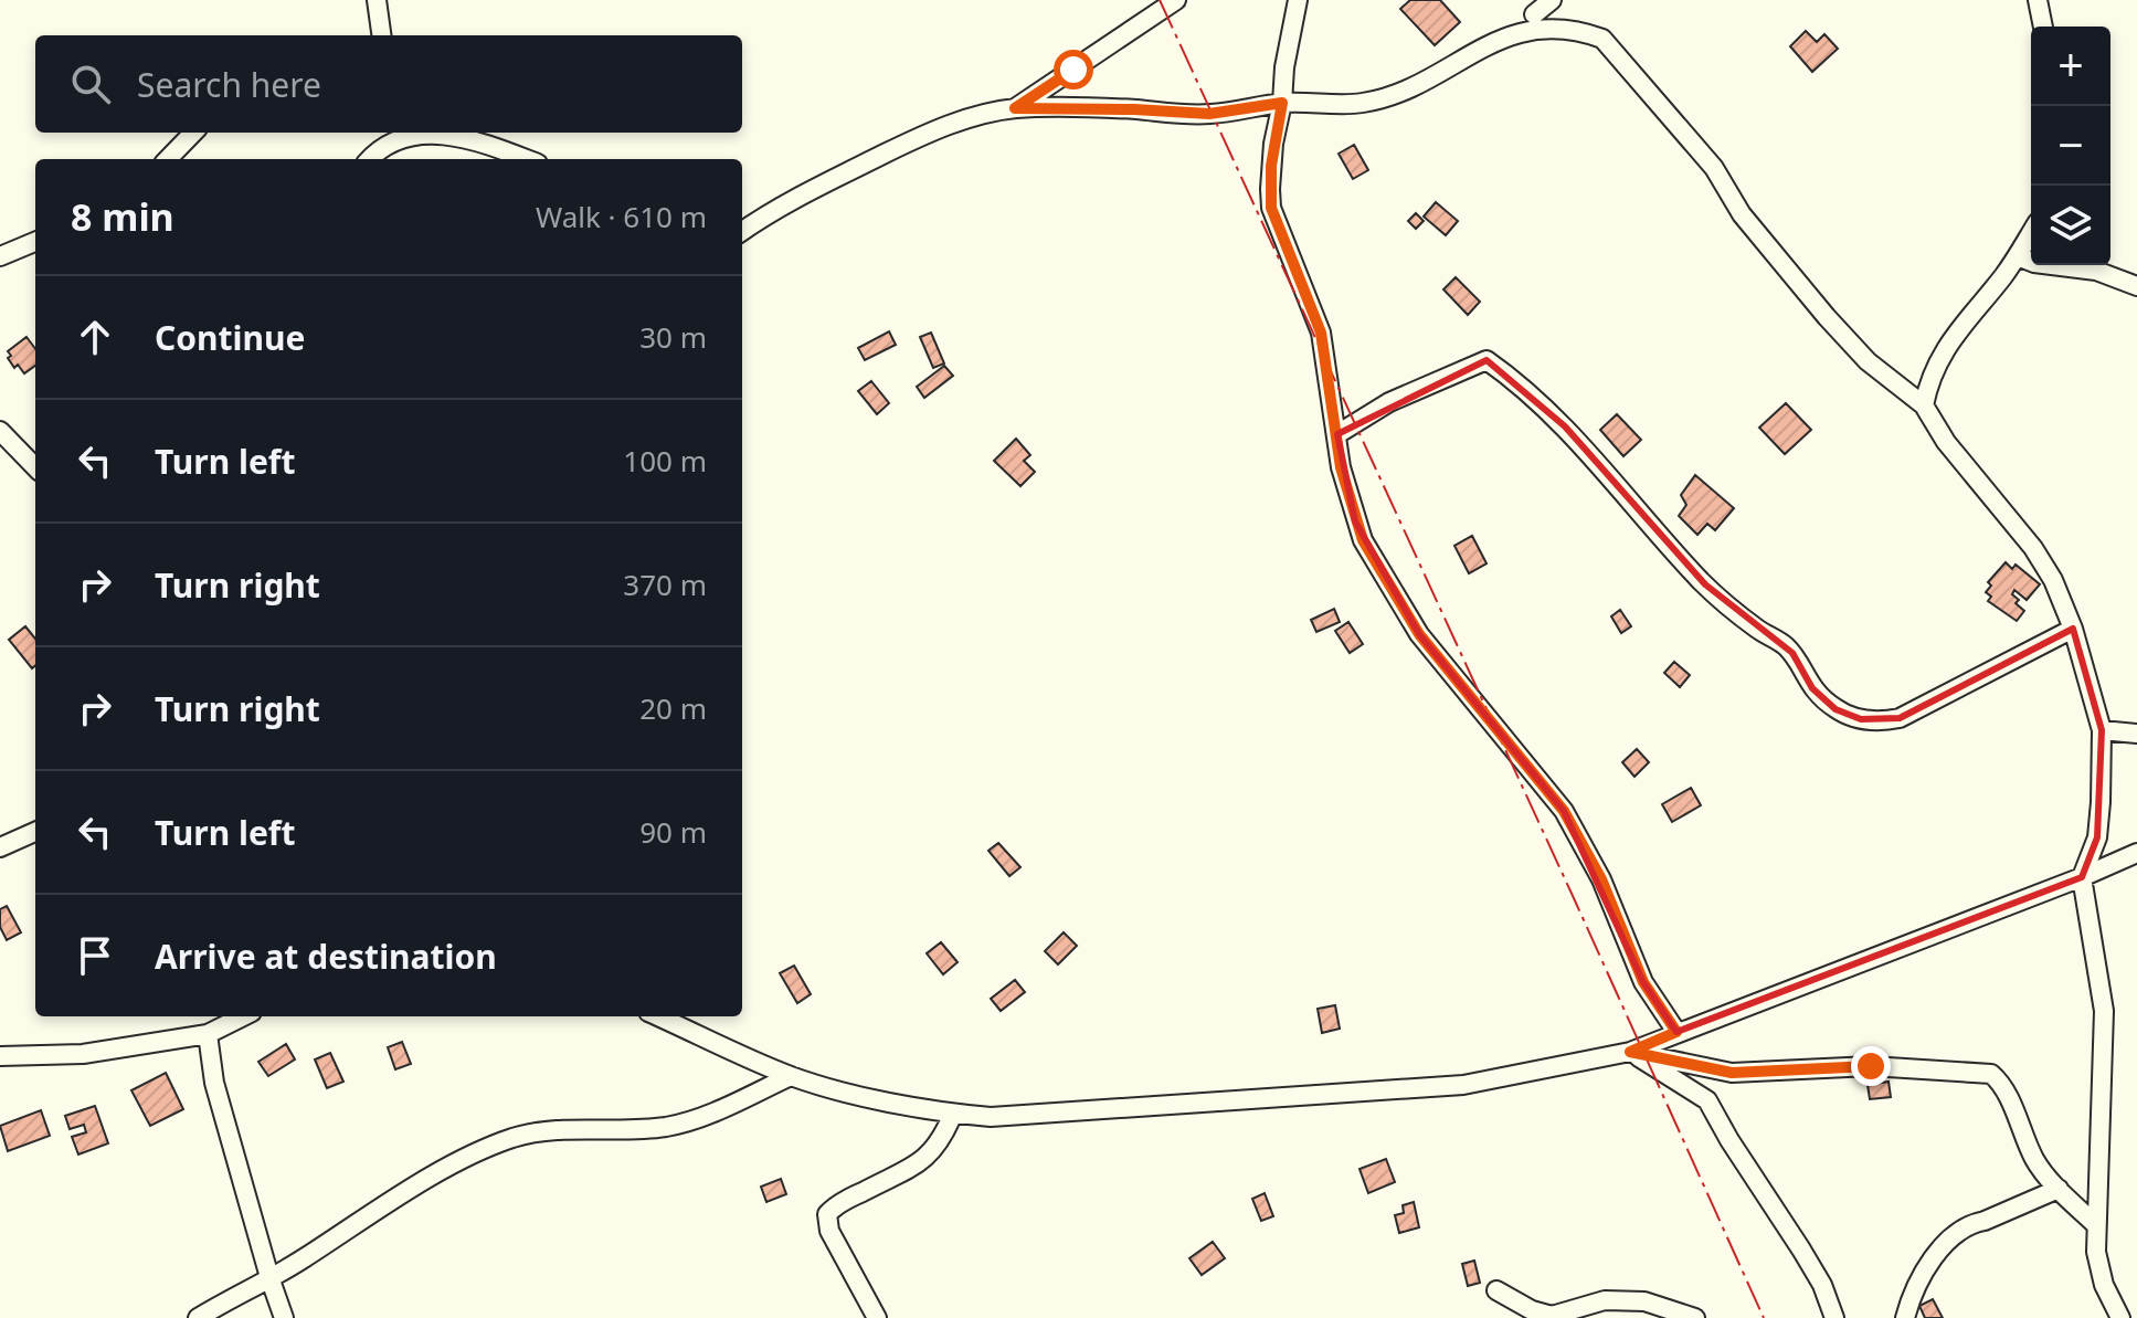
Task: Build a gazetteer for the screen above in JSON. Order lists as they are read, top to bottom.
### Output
{
  "page": {
    "map_buttons": ["+", "−"],
    "search": "Search here",
    "heading": ["8 min", "Walk · 610 m"],
    "list": [
      ["Continue", "30 m"],
      ["Turn left", "100 m"],
      ["Turn right", "370 m"],
      ["Turn right", "20 m"],
      ["Turn left", "90 m"],
      "Arrive at destination"
    ]
  }
}
